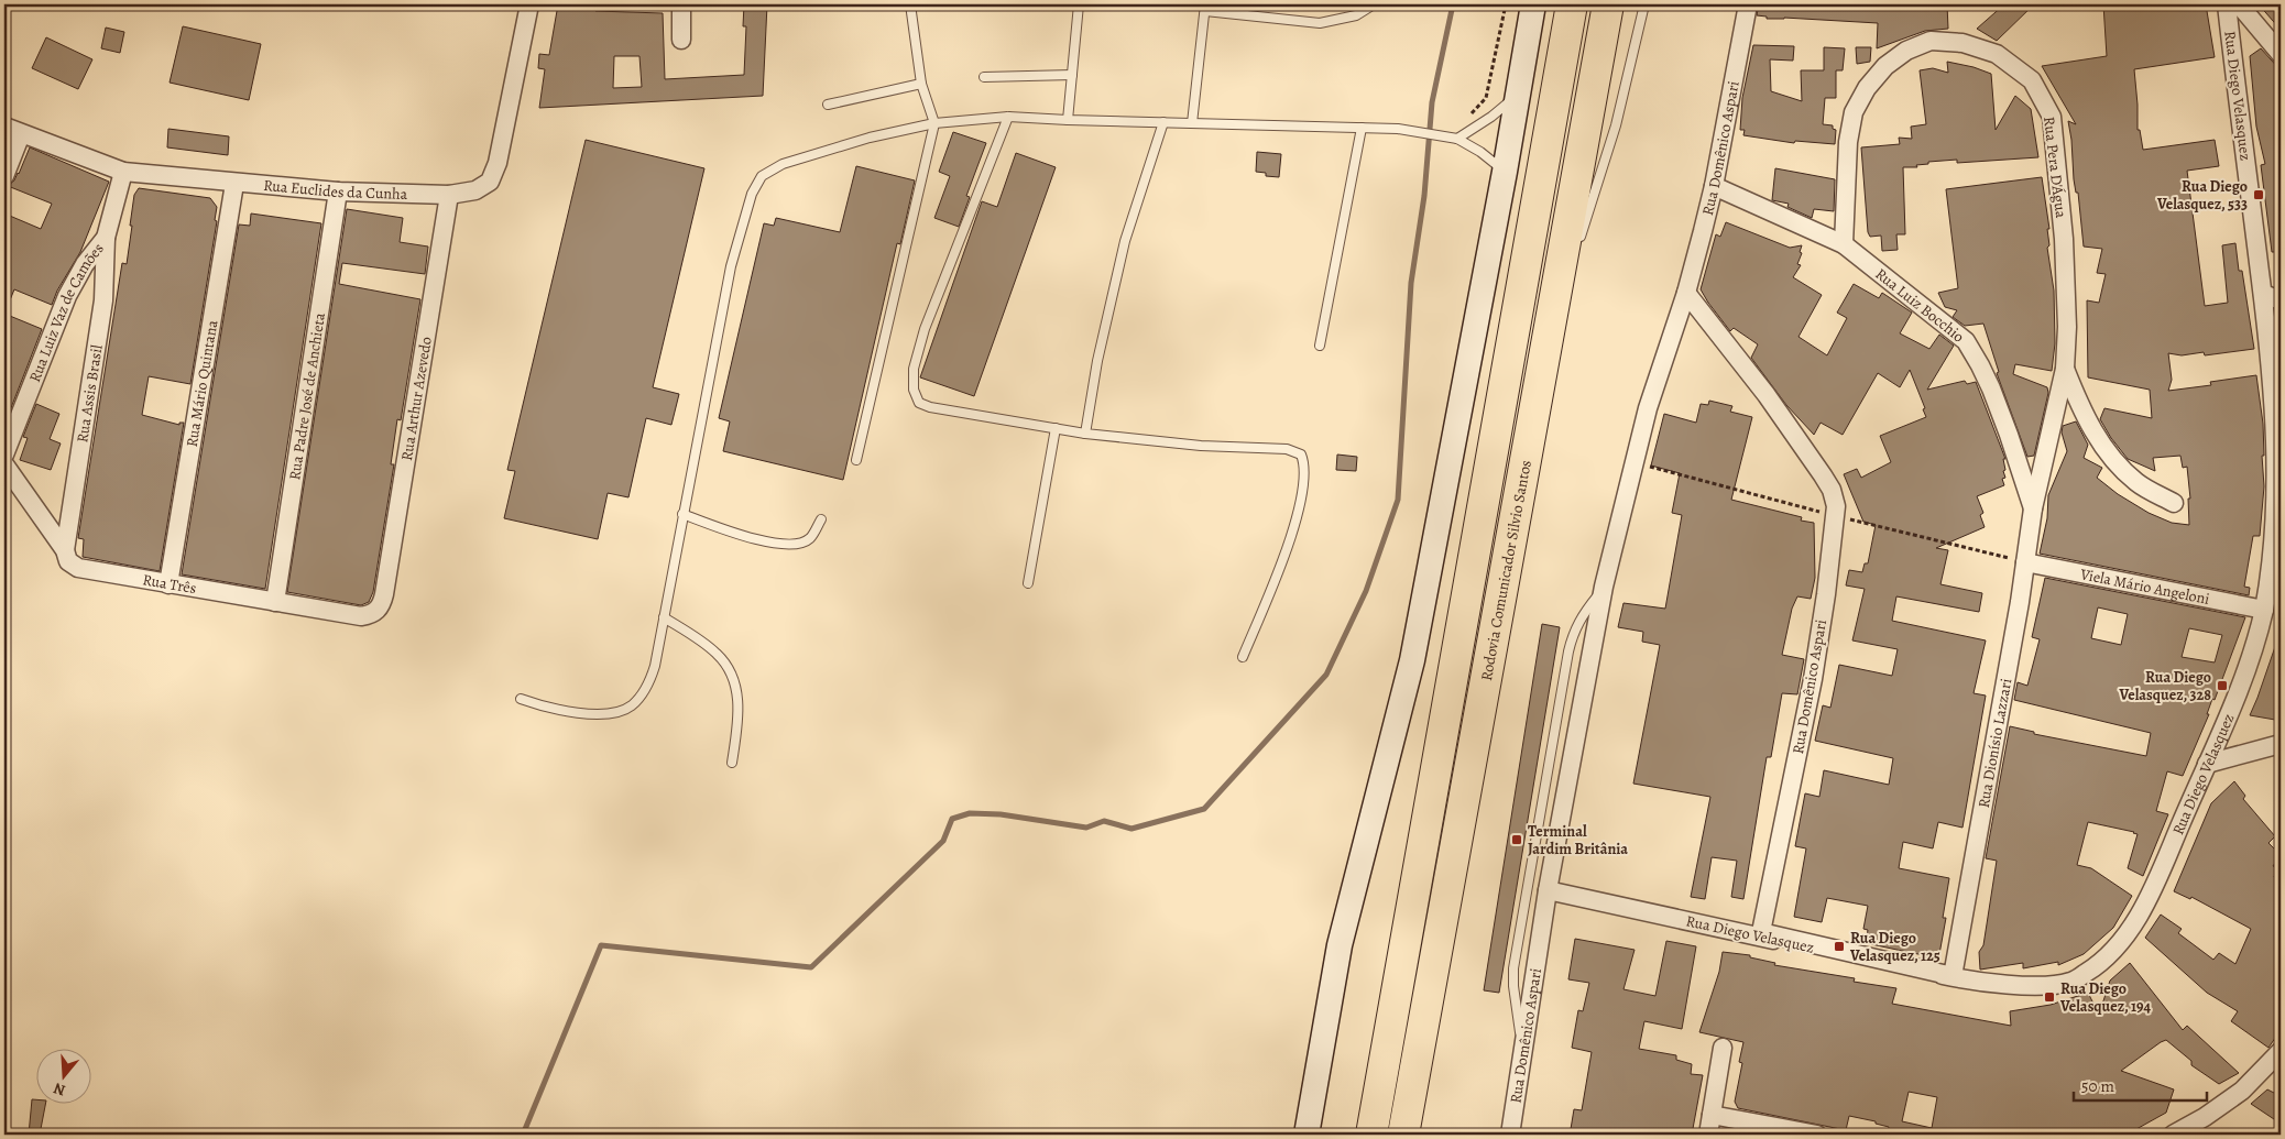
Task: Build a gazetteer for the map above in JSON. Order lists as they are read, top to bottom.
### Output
{
  "streets": {
    "highway": ["Rodovia Comunicador Silvio Santos"],
    "street": [
      "Rua Diego Velasquez",
      "Rua Domênico Aspari",
      "Rua Pera D'Água",
      "Rua Euclides da Cunha",
      "Rua Luiz Bocchio",
      "Rua Luiz Vaz de Camões",
      "Rua Mário Quintana",
      "Rua Assis Brasil",
      "Rua Padre José de Anchieta",
      "Rua Arthur Azevedo",
      "Rua Três",
      "Viela Mário Angeloni",
      "Rua Dionísio Lazzari"
    ]
  },
  "crossings": [
    ["Rua Diego Velasquez", "Rua Domênico Aspari"],
    ["Rua Diego Velasquez", "Viela Mário Angeloni"],
    ["Rua Diego Velasquez", "Rua Dionísio Lazzari"],
    ["Rua Domênico Aspari", "Rua Luiz Bocchio"],
    ["Rua Domênico Aspari", "Rua Dionísio Lazzari"],
    ["Rua Pera D'Água", "Rua Luiz Bocchio"],
    ["Rua Pera D'Água", "Rua Dionísio Lazzari"],
    ["Rua Euclides da Cunha", "Rua Luiz Vaz de Camões"],
    ["Rua Euclides da Cunha", "Rua Mário Quintana"],
    ["Rua Euclides da Cunha", "Rua Padre José de Anchieta"],
    ["Rua Euclides da Cunha", "Rua Arthur Azevedo"],
    ["Rua Luiz Bocchio", "Rua Dionísio Lazzari"],
    ["Rua Luiz Vaz de Camões", "Rua Assis Brasil"],
    ["Rua Mário Quintana", "Rua Três"],
    ["Rua Assis Brasil", "Rua Três"],
    ["Rua Padre José de Anchieta", "Rua Três"],
    ["Rua Arthur Azevedo", "Rua Três"],
    ["Viela Mário Angeloni", "Rua Dionísio Lazzari"]
  ],
  "places": {
    "transit": [
      "Rua Diego Velasquez, 533",
      "Rua Diego Velasquez, 328",
      "Terminal Jardim Britânia",
      "Rua Diego Velasquez, 125",
      "Rua Diego Velasquez, 194"
    ]
  },
  "scale_bar": "50 m",
  "north": "bottom"
}
